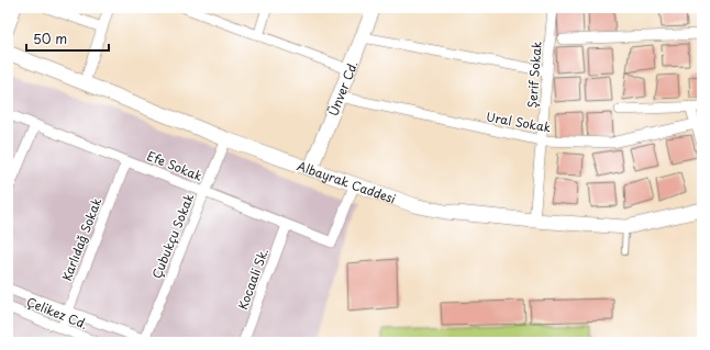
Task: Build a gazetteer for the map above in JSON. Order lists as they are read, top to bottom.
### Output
{
  "streets": {
    "street": [
      "Şerif Sokak",
      "Ünver Cd.",
      "Ural Sokak",
      "Efe Sokak",
      "Albayrak Caddesi",
      "Çubukçu Sokak",
      "Karlıdağ Sokak",
      "Kocaali Sk.",
      "Çelikez Cd."
    ]
  },
  "crossings": [
    ["Şerif Sokak", "Ural Sokak"],
    ["Şerif Sokak", "Albayrak Caddesi"],
    ["Ünver Cd.", "Ural Sokak"],
    ["Ünver Cd.", "Albayrak Caddesi"],
    ["Efe Sokak", "Albayrak Caddesi"],
    ["Efe Sokak", "Çubukçu Sokak"],
    ["Efe Sokak", "Karlıdağ Sokak"],
    ["Efe Sokak", "Kocaali Sk."],
    ["Albayrak Caddesi", "Çubukçu Sokak"],
    ["Karlıdağ Sokak", "Çelikez Cd."]
  ],
  "scale_bar": "50 m"
}
